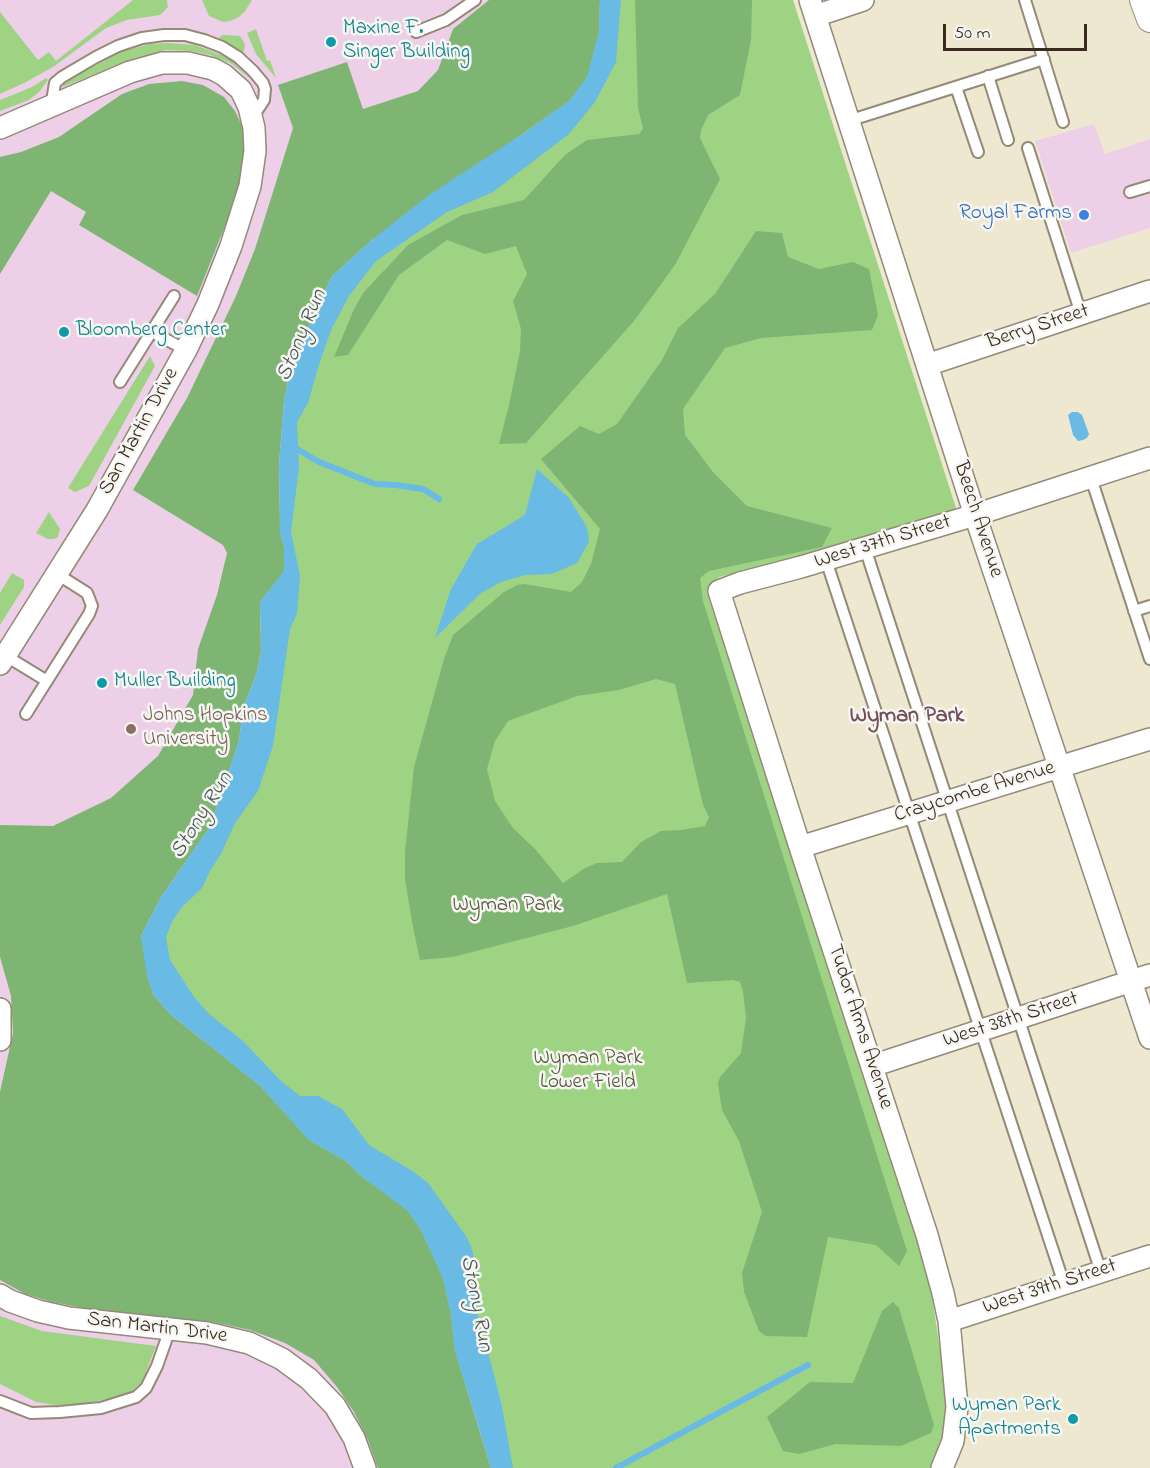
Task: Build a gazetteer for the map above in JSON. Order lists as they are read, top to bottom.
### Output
{
  "streets": {
    "street": [
      "Berry Street",
      "San Martin Drive",
      "Beech Avenue",
      "West 37th Street",
      "Craycombe Avenue",
      "West 38th Street",
      "Tudor Arms Avenue",
      "West 39th Street"
    ]
  },
  "crossings": [
    ["Berry Street", "Beech Avenue"],
    ["Beech Avenue", "West 37th Street"],
    ["Beech Avenue", "Craycombe Avenue"],
    ["Beech Avenue", "West 38th Street"],
    ["West 37th Street", "Tudor Arms Avenue"],
    ["Craycombe Avenue", "Tudor Arms Avenue"],
    ["West 38th Street", "Tudor Arms Avenue"],
    ["Tudor Arms Avenue", "West 39th Street"]
  ],
  "districts": ["Wyman Park"],
  "water": ["Stony Run"],
  "parks": ["Wyman Park", "Wyman Park Lower Field"],
  "places": [
    "Maxine F. Singer Building",
    "Royal Farms",
    "Bloomberg Center",
    "Muller Building",
    "Johns Hopkins University",
    "Wyman Park Apartments"
  ],
  "scale_bar": "50 m"
}
